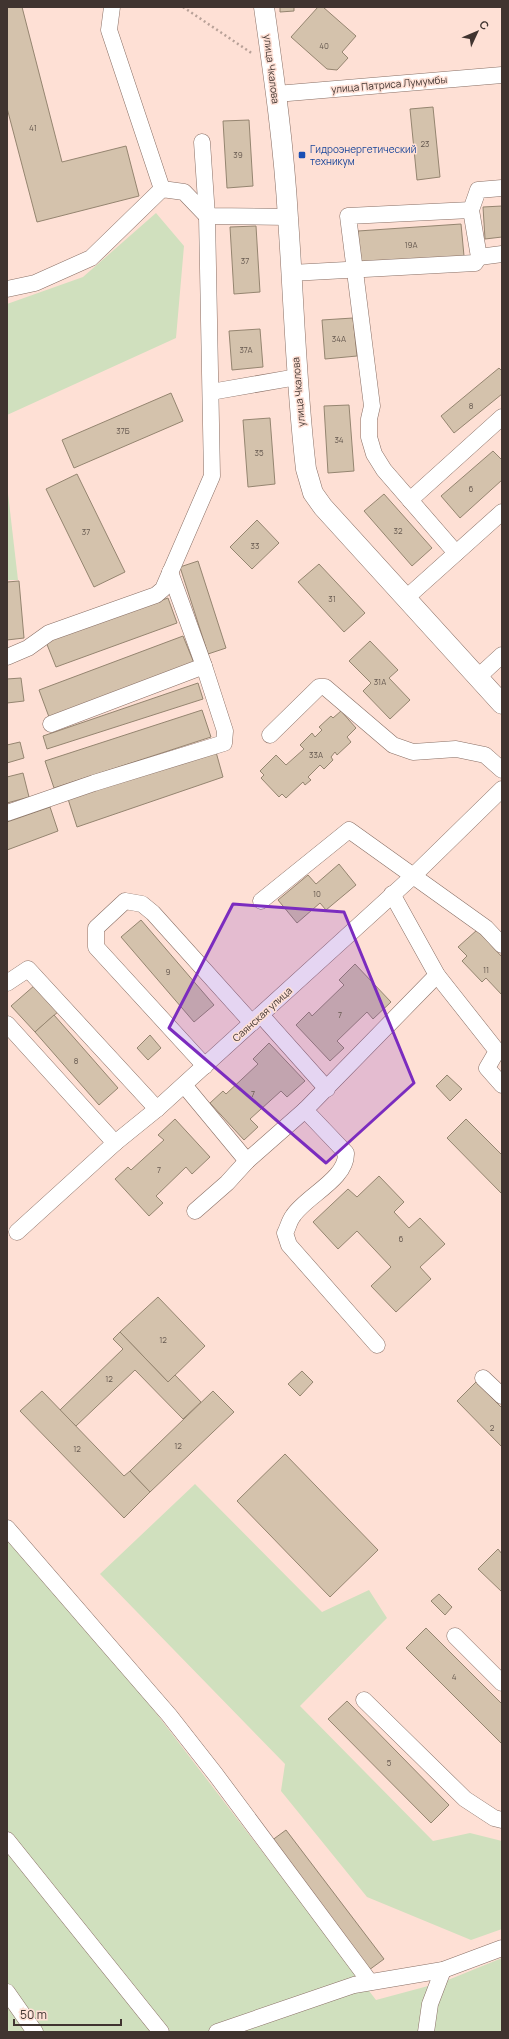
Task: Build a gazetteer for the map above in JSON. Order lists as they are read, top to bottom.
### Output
{
  "streets": {
    "main road": ["улица Чкалова"],
    "street": ["улица Патриса Лумумбы", "Саянская улица"]
  },
  "crossings": [
    ["улица Чкалова", "улица Патриса Лумумбы"]
  ],
  "places": {
    "transit": ["Гидроэнергетический техникум"]
  },
  "house_numbers": [
    "40",
    "41",
    "23",
    "39",
    "19А",
    "37",
    "34А",
    "37А",
    "8",
    "37Б",
    "34",
    "35",
    "6",
    "32",
    "37",
    "33",
    "31",
    "31А",
    "33А",
    "10",
    "11",
    "9",
    "7",
    "8",
    "7",
    "7",
    "6",
    "12",
    "12",
    "2",
    "12",
    "12",
    "4",
    "5"
  ],
  "scale_bar": "50 m",
  "north": "top right"
}
